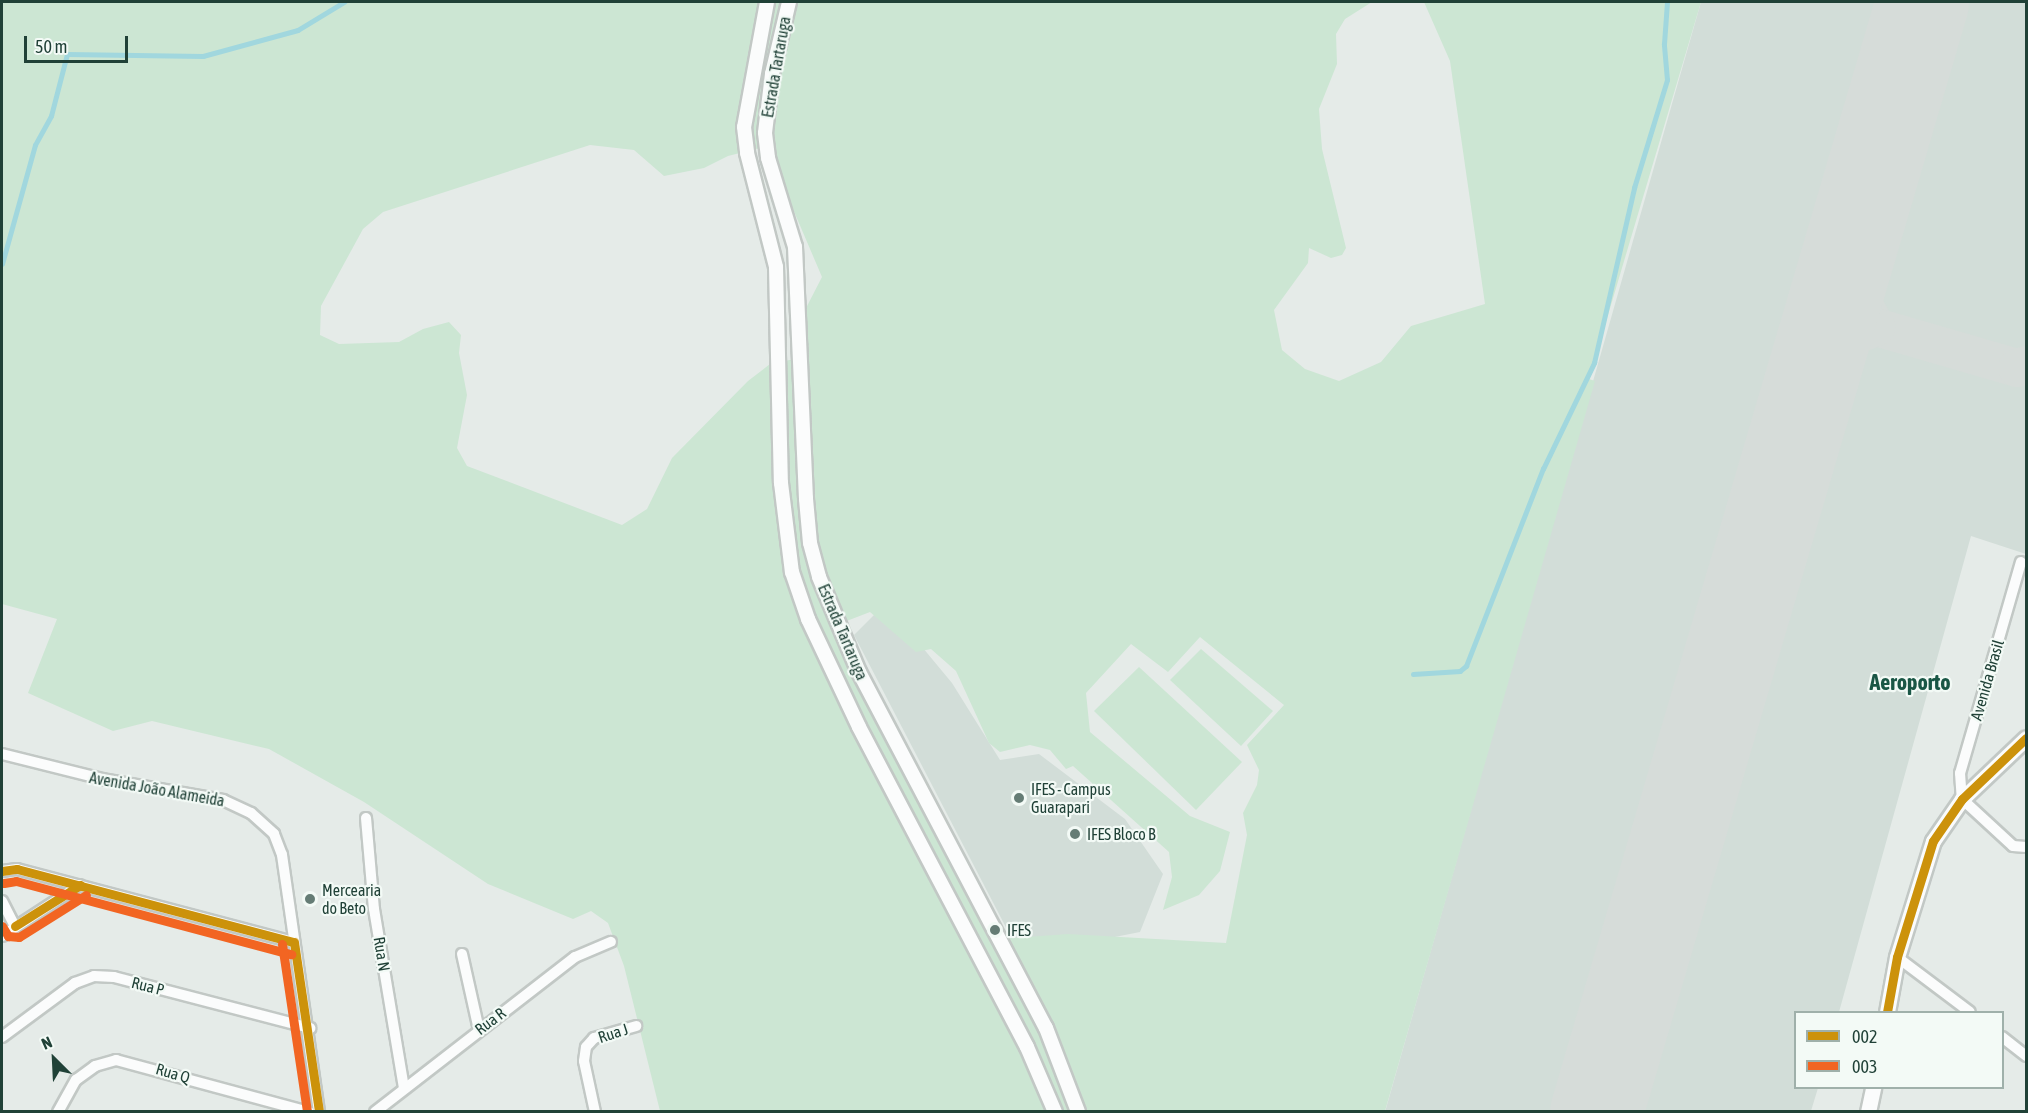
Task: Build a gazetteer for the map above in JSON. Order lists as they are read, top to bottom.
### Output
{
  "streets": {
    "street": [
      "Estrada Tartaruga",
      "Avenida Brasil",
      "Avenida João Alameida",
      "Rua N",
      "Rua P",
      "Rua R",
      "Rua J",
      "Rua Q"
    ]
  },
  "crossings": [
    ["Avenida João Alameida", "Rua P"],
    ["Rua N", "Rua R"]
  ],
  "districts": ["Aeroporto"],
  "places": [
    "IFES - Campus Guarapari",
    "IFES Bloco B",
    "Mercearia do Beto",
    "IFES"
  ],
  "lines": ["transit line 002", "transit line 003"],
  "legend": ["002", "003"],
  "scale_bar": "50 m",
  "north": "top left"
}
